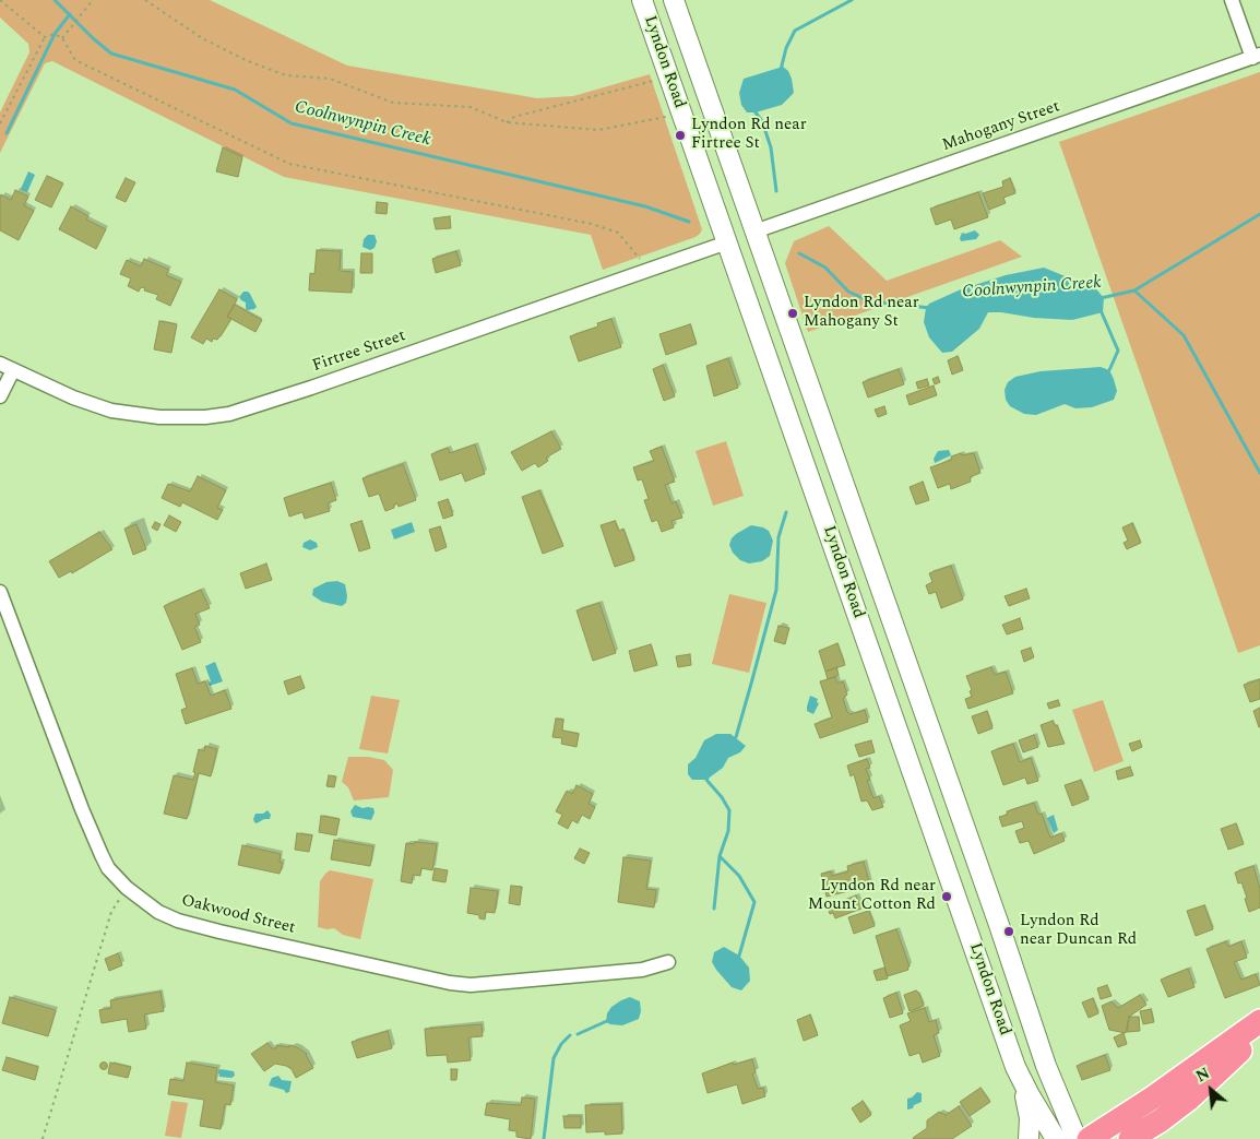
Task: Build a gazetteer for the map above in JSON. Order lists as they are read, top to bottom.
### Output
{
  "streets": {
    "main road": ["Lyndon Road"],
    "street": ["Mahogany Street", "Firtree Street", "Oakwood Street"]
  },
  "crossings": [
    ["Lyndon Road", "Mahogany Street"],
    ["Lyndon Road", "Firtree Street"]
  ],
  "water": ["Coolnwynpin Creek"],
  "places": [
    "Lyndon Rd near Firtree St",
    "Lyndon Rd near Mahogany St",
    "Lyndon Rd near Mount Cotton Rd",
    "Lyndon Rd near Duncan Rd"
  ],
  "north": "top left"
}
